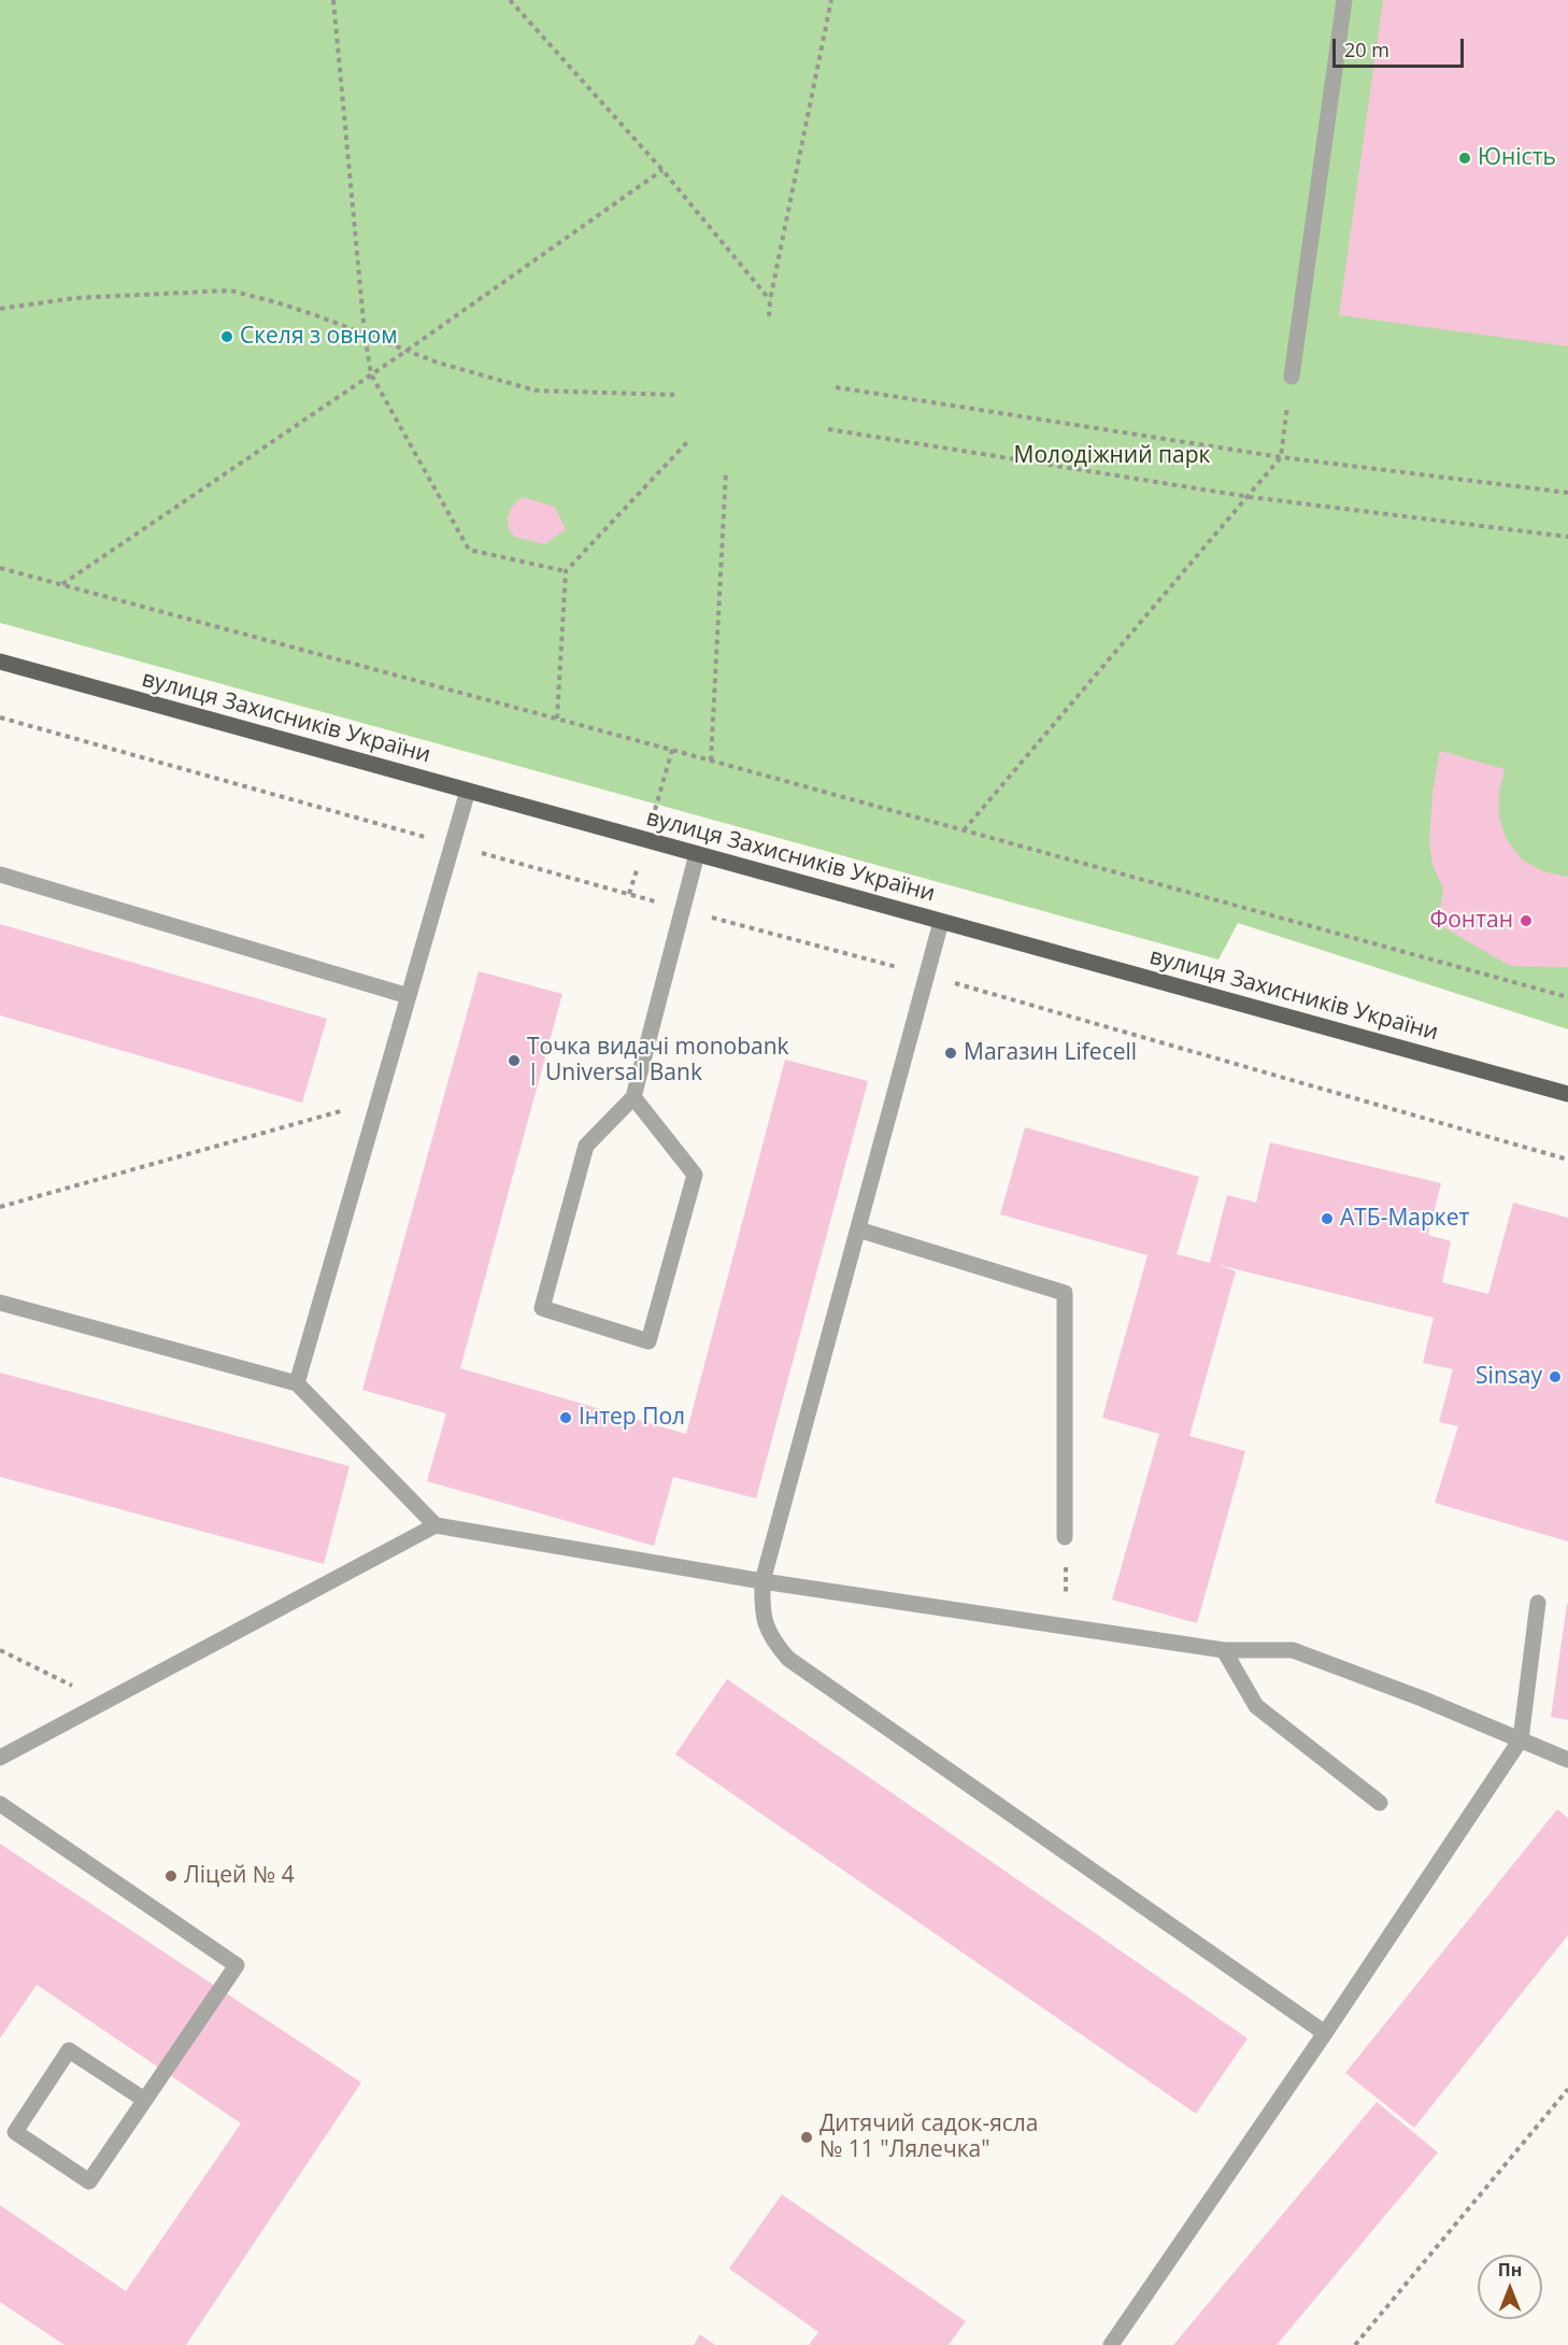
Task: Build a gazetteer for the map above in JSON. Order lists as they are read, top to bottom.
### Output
{
  "streets": {
    "main road": ["вулиця Захисників України"]
  },
  "parks": ["Молодіжний парк"],
  "places": [
    "Юність",
    "Скеля з овном",
    "Фонтан",
    "Магазин Lifecell",
    "Точка видачі monobank | Universal Bank",
    "АТБ-Маркет",
    "Sinsay",
    "Інтер Пол",
    "Ліцей № 4",
    "Дитячий садок-ясла № 11 \"Лялечка\""
  ],
  "scale_bar": "20 m",
  "north": "top"
}
